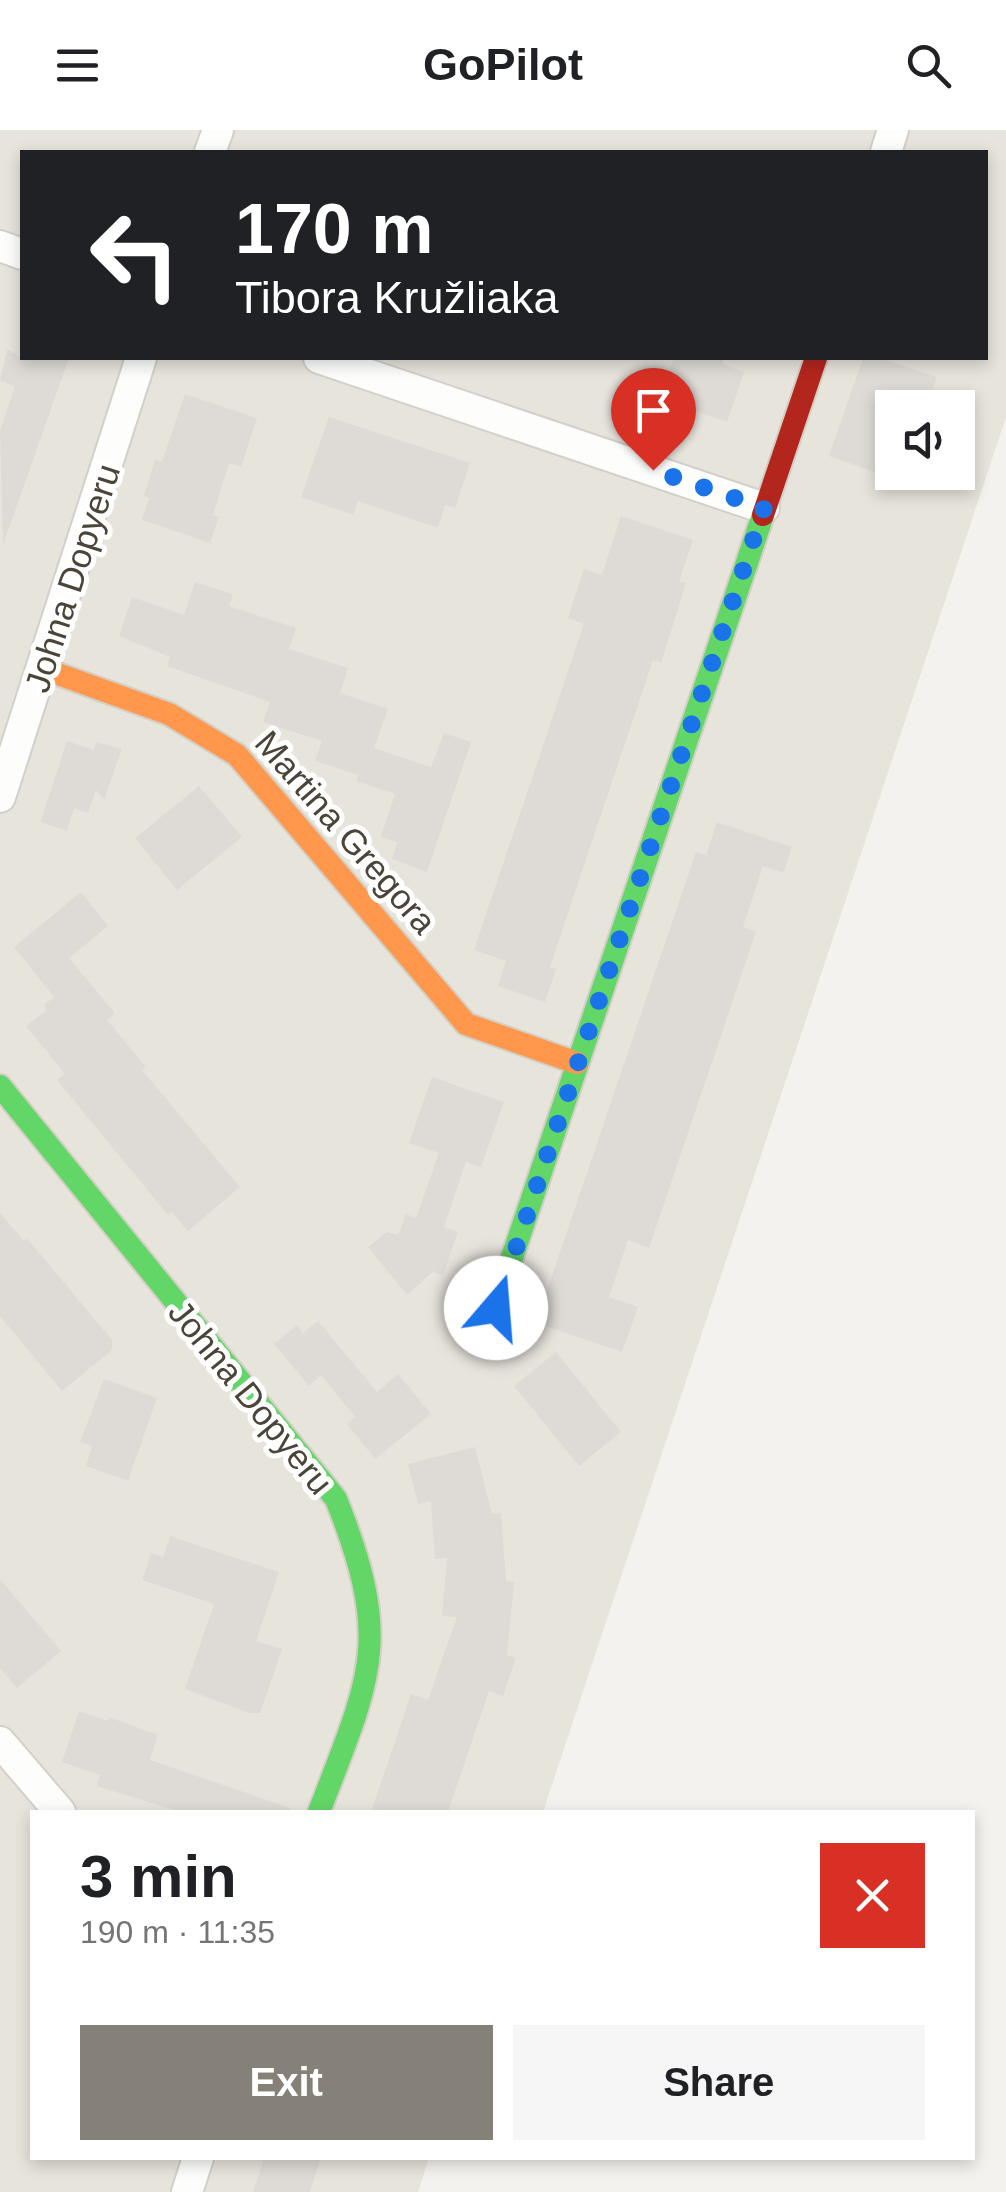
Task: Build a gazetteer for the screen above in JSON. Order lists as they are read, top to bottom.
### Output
{
  "streets": {
    "street": ["Johna Dopyeru", "Martina Gregora"]
  },
  "crossings": [
    ["Johna Dopyeru", "Martina Gregora"]
  ],
  "page": {
    "header": "GoPilot",
    "turn": ["170 m", "Tibora Kružliaka"],
    "heading": ["3 min", "190 m · 11:35"],
    "buttons": ["Exit", "Share"]
  }
}
